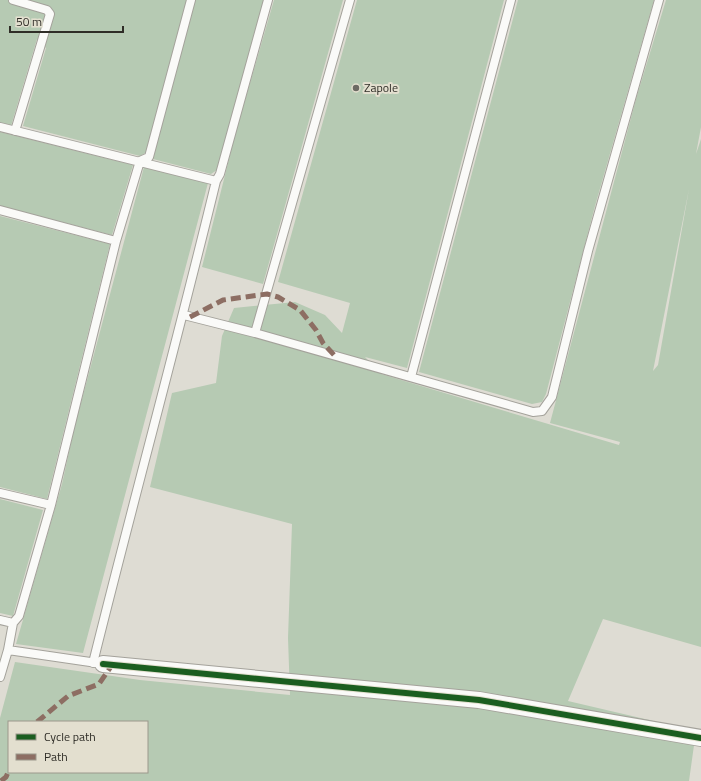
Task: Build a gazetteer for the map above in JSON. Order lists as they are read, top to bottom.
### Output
{
  "places": ["Zapole"],
  "legend": ["Cycle path", "Path"],
  "scale_bar": "50 m"
}
